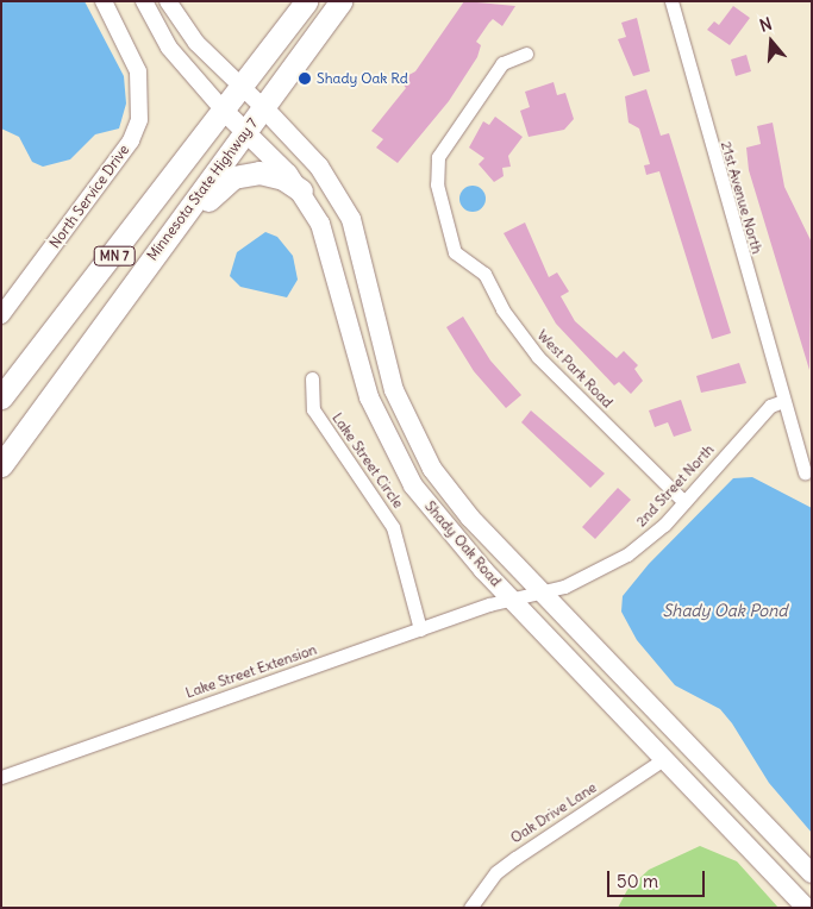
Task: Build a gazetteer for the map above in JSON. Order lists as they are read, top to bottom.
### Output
{
  "streets": {
    "highway": ["Minnesota State Highway 7", "MN 7"],
    "main road": ["Shady Oak Road"],
    "street": [
      "North Service Drive",
      "21st Avenue North",
      "West Park Road",
      "Lake Street Circle",
      "2nd Street North",
      "Lake Street Extension",
      "Oak Drive Lane"
    ]
  },
  "crossings": [
    ["Minnesota State Highway 7", "Shady Oak Road"],
    ["21st Avenue North", "2nd Street North"],
    ["West Park Road", "2nd Street North"],
    ["Lake Street Circle", "Lake Street Extension"],
    ["2nd Street North", "Shady Oak Road"],
    ["2nd Street North", "Lake Street Extension"],
    ["Shady Oak Road", "Lake Street Extension"],
    ["Shady Oak Road", "Oak Drive Lane"]
  ],
  "water": ["Shady Oak Pond"],
  "places": ["Shady Oak Rd"],
  "scale_bar": "50 m",
  "north": "top"
}
